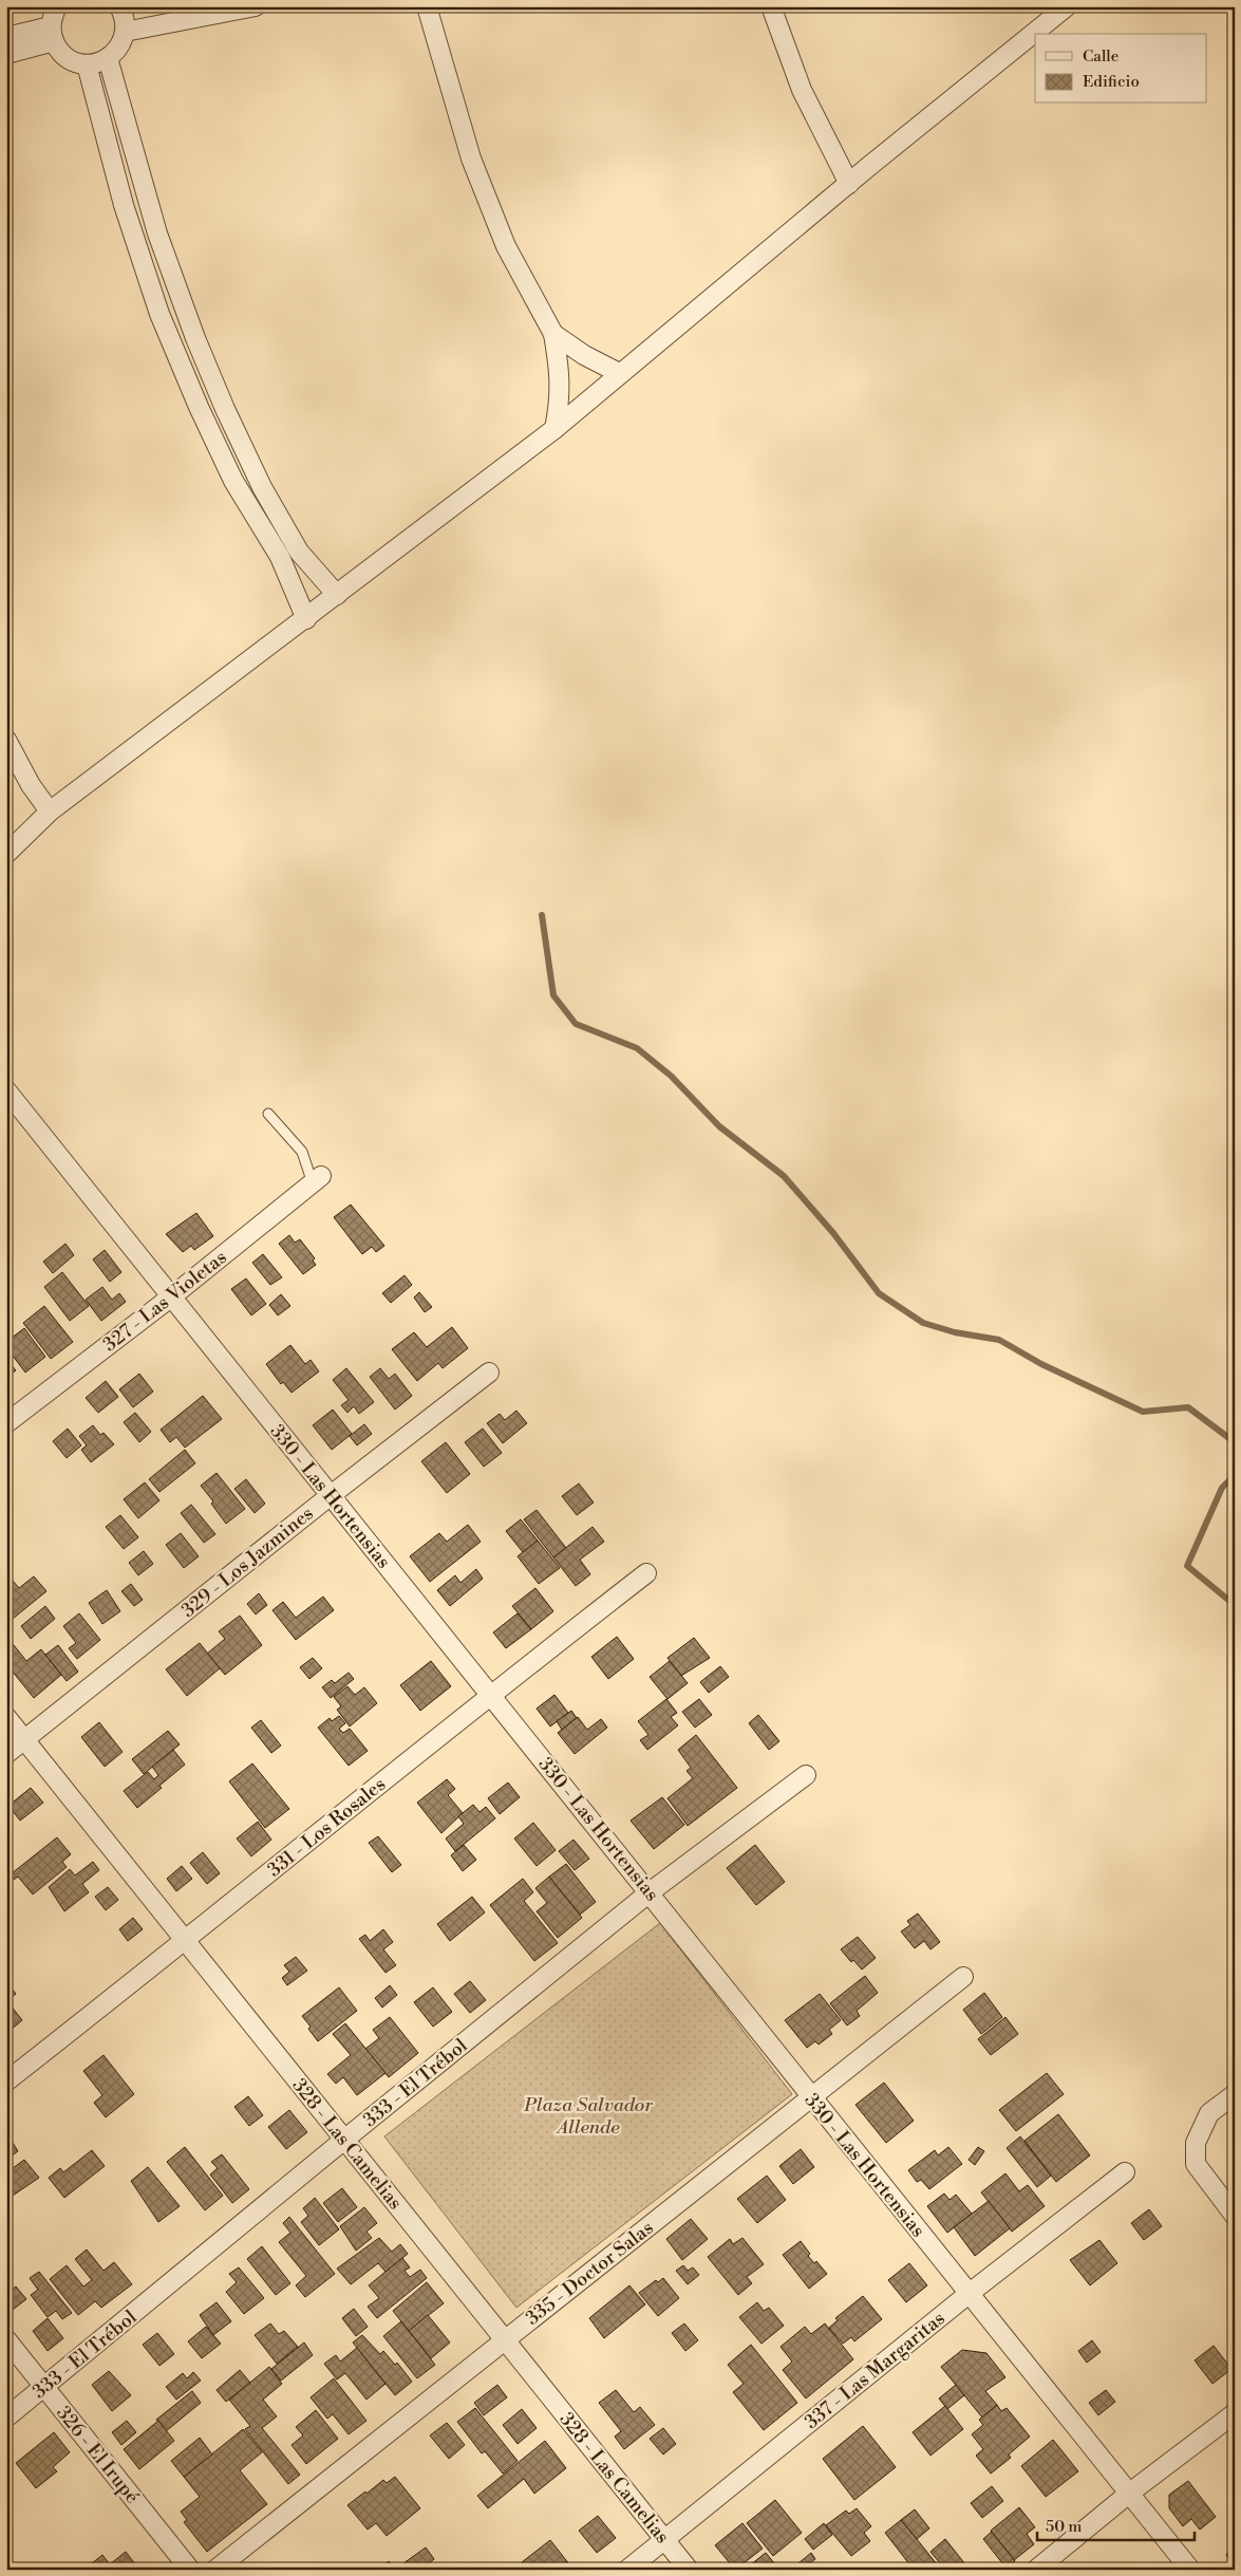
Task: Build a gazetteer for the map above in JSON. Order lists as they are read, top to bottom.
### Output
{
  "streets": {
    "street": [
      "327 - Las Violetas",
      "330 - Las Hortensias",
      "329 - Los Jazmines",
      "331 - Los Rosales",
      "333 - El Trébol",
      "328 - Las Camelias",
      "335 - Doctor Salas",
      "337 - Las Margaritas",
      "326 - El Irupé"
    ]
  },
  "crossings": [
    ["327 - Las Violetas", "330 - Las Hortensias"],
    ["330 - Las Hortensias", "329 - Los Jazmines"],
    ["330 - Las Hortensias", "331 - Los Rosales"],
    ["330 - Las Hortensias", "333 - El Trébol"],
    ["330 - Las Hortensias", "335 - Doctor Salas"],
    ["330 - Las Hortensias", "337 - Las Margaritas"],
    ["329 - Los Jazmines", "328 - Las Camelias"],
    ["331 - Los Rosales", "328 - Las Camelias"],
    ["333 - El Trébol", "328 - Las Camelias"],
    ["333 - El Trébol", "326 - El Irupé"],
    ["328 - Las Camelias", "335 - Doctor Salas"],
    ["328 - Las Camelias", "337 - Las Margaritas"]
  ],
  "parks": ["Plaza Salvador Allende"],
  "legend": ["Calle", "Edificio"],
  "scale_bar": "50 m"
}
